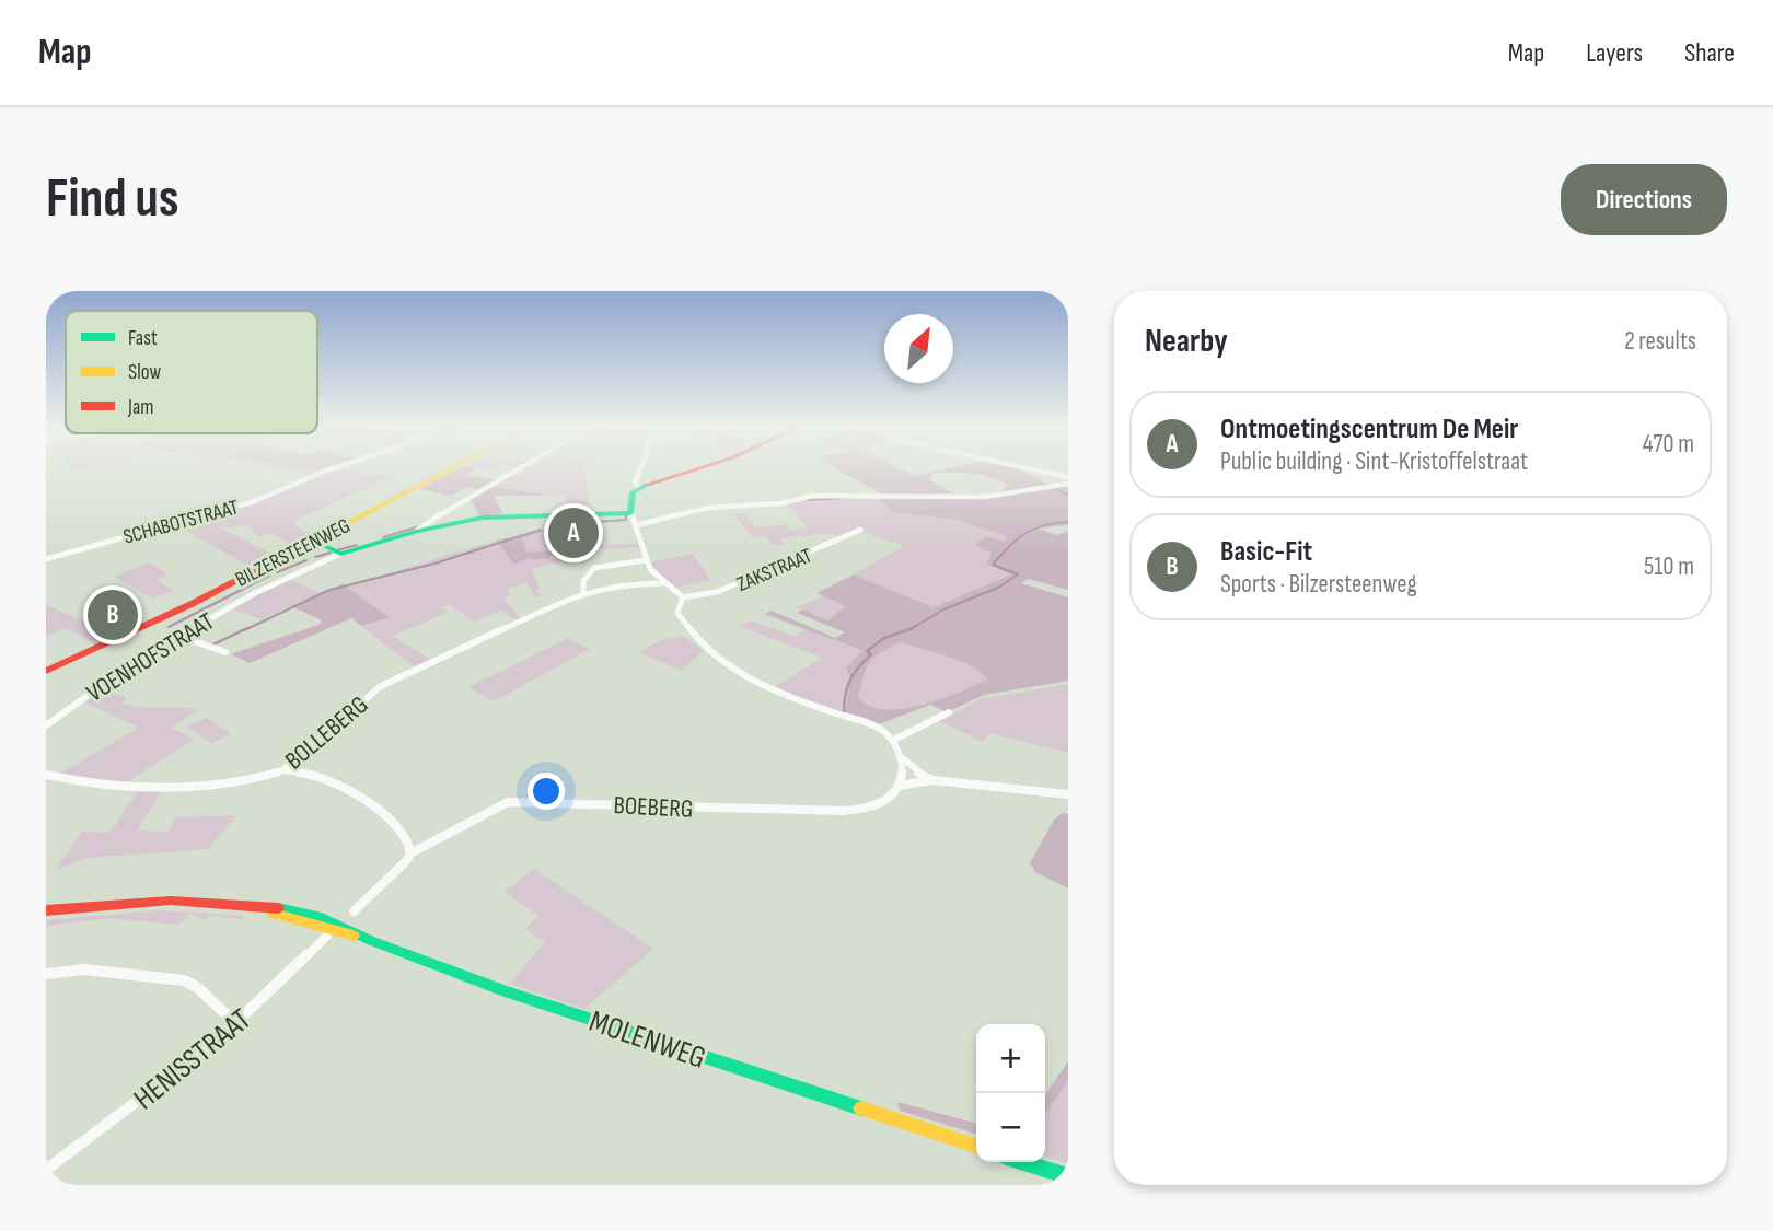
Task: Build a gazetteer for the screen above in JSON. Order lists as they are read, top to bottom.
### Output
{
  "streets": {
    "main road": ["BILZERSTEENWEG", "MOLENWEG"],
    "street": [
      "SCHABOTSTRAAT",
      "ZAKSTRAAT",
      "VOENHOFSTRAAT",
      "BOLLEBERG",
      "BOEBERG",
      "HENISSTRAAT"
    ]
  },
  "legend": ["Fast", "Slow", "Jam"],
  "north": "top right",
  "page": {
    "header": "Map",
    "nav": ["Map", "Layers", "Share"],
    "buttons": "Directions",
    "title": "Find us",
    "heading": ["Nearby", "2 results"],
    "list": [
      {
        "mark": "A",
        "name": "Ontmoetingscentrum De Meir",
        "note": "Public building · Sint-Kristoffelstraat",
        "value": "470 m"
      },
      {
        "mark": "B",
        "name": "Basic-Fit",
        "note": "Sports · Bilzersteenweg",
        "value": "510 m"
      }
    ],
    "pins": ["A", "B"],
    "map_buttons": ["+", "−"]
  }
}
